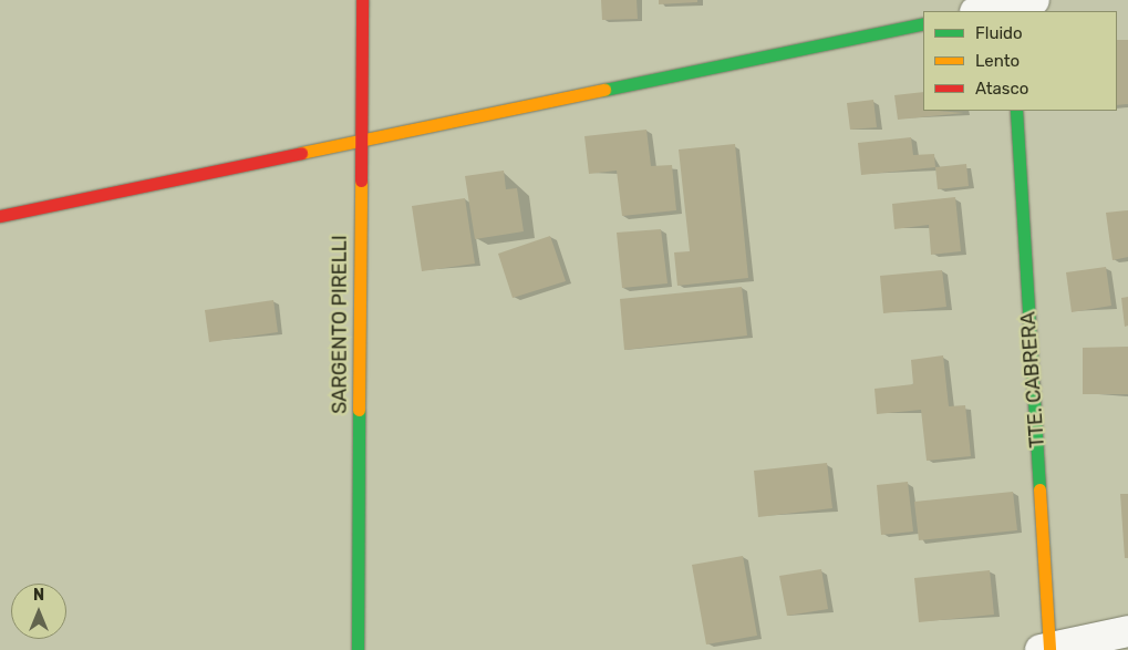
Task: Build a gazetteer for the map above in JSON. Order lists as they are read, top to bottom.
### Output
{
  "streets": {
    "street": ["SARGENTO PIRELLI", "TTE. CABRERA"]
  },
  "legend": ["Fluido", "Lento", "Atasco"],
  "north": "top"
}
